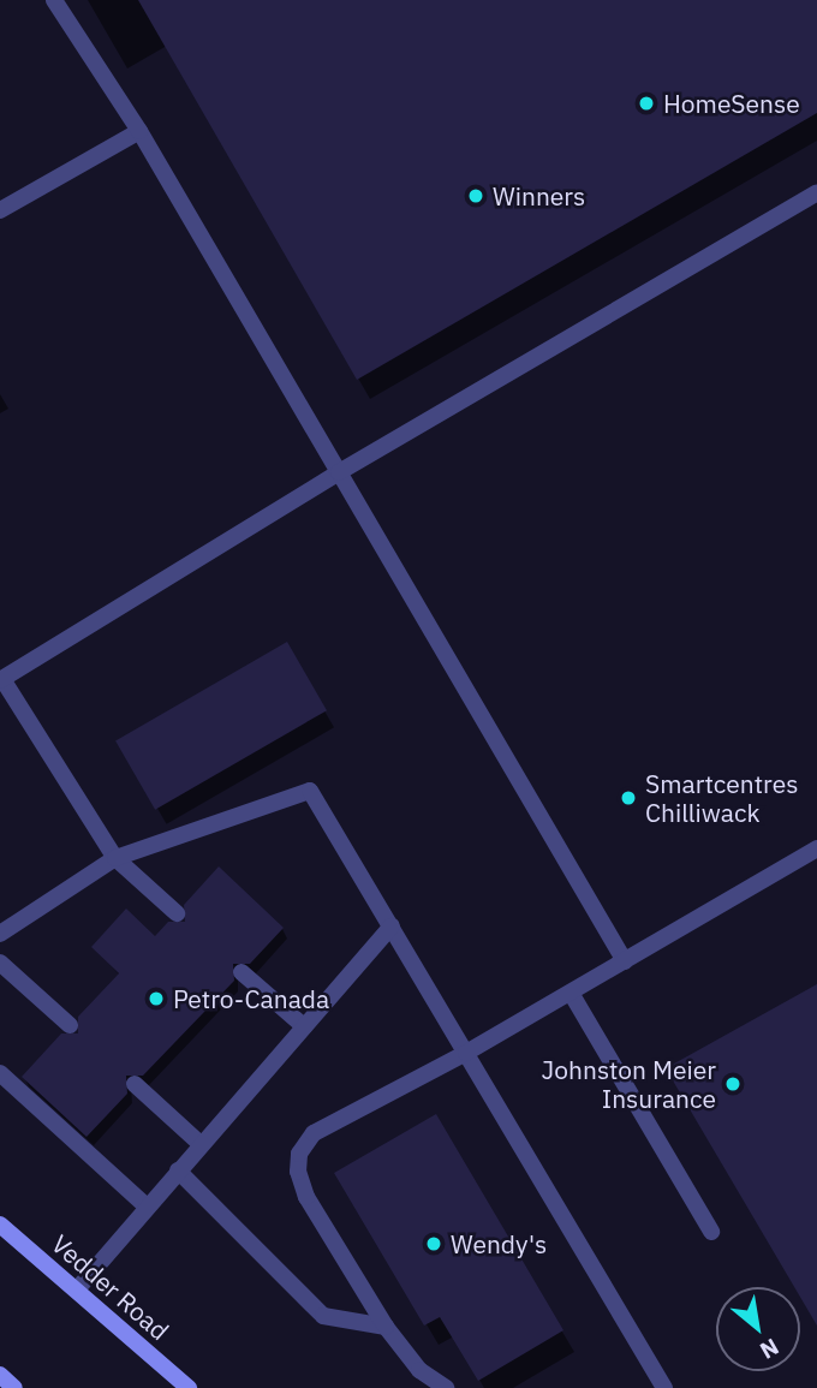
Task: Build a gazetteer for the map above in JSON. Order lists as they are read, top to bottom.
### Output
{
  "streets": {
    "main road": ["Vedder Road"]
  },
  "places": [
    "HomeSense",
    "Winners",
    "Smartcentres Chilliwack",
    "Petro-Canada",
    "Johnston Meier Insurance",
    "Wendy's"
  ],
  "north": "bottom right"
}
